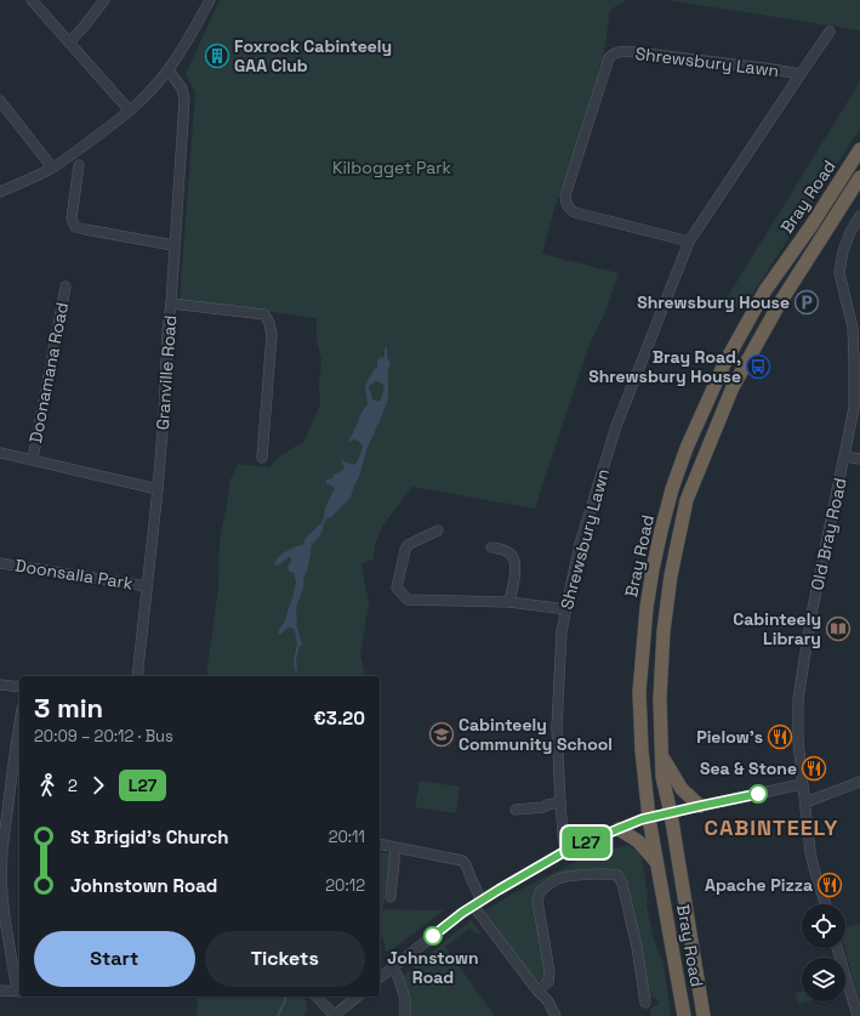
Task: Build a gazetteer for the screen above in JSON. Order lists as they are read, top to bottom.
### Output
{
  "streets": {
    "highway": ["Bray Road"],
    "street": [
      "Shrewsbury Lawn",
      "Doonamana Road",
      "Granville Road",
      "Old Bray Road",
      "Doonsalla Park"
    ]
  },
  "crossings": [
    ["Granville Road", "Doonsalla Park"]
  ],
  "districts": ["CABINTEELY"],
  "parks": ["Kilbogget Park"],
  "places": {
    "building": ["Foxrock Cabinteely GAA Club"],
    "parking": ["Shrewsbury House"],
    "bus stop": ["Bray Road, Shrewsbury House"],
    "library": ["Cabinteely Library"],
    "school or university": ["Cabinteely Community School"],
    "restaurant": ["Pielow's", "Sea & Stone", "Apache Pizza"],
    "other": ["Johnstown Road"]
  },
  "lines": ["bus line L27"],
  "page": {
    "on_map": "L27",
    "heading": ["3 min", "20:09 – 20:12 · Bus", "€3.20"],
    "legs": ["2", "L27"],
    "list": [
      {
        "name": "St Brigid's Church",
        "value": "20:11"
      },
      {
        "name": "Johnstown Road",
        "value": "20:12"
      }
    ],
    "buttons": ["Start", "Tickets"]
  }
}
